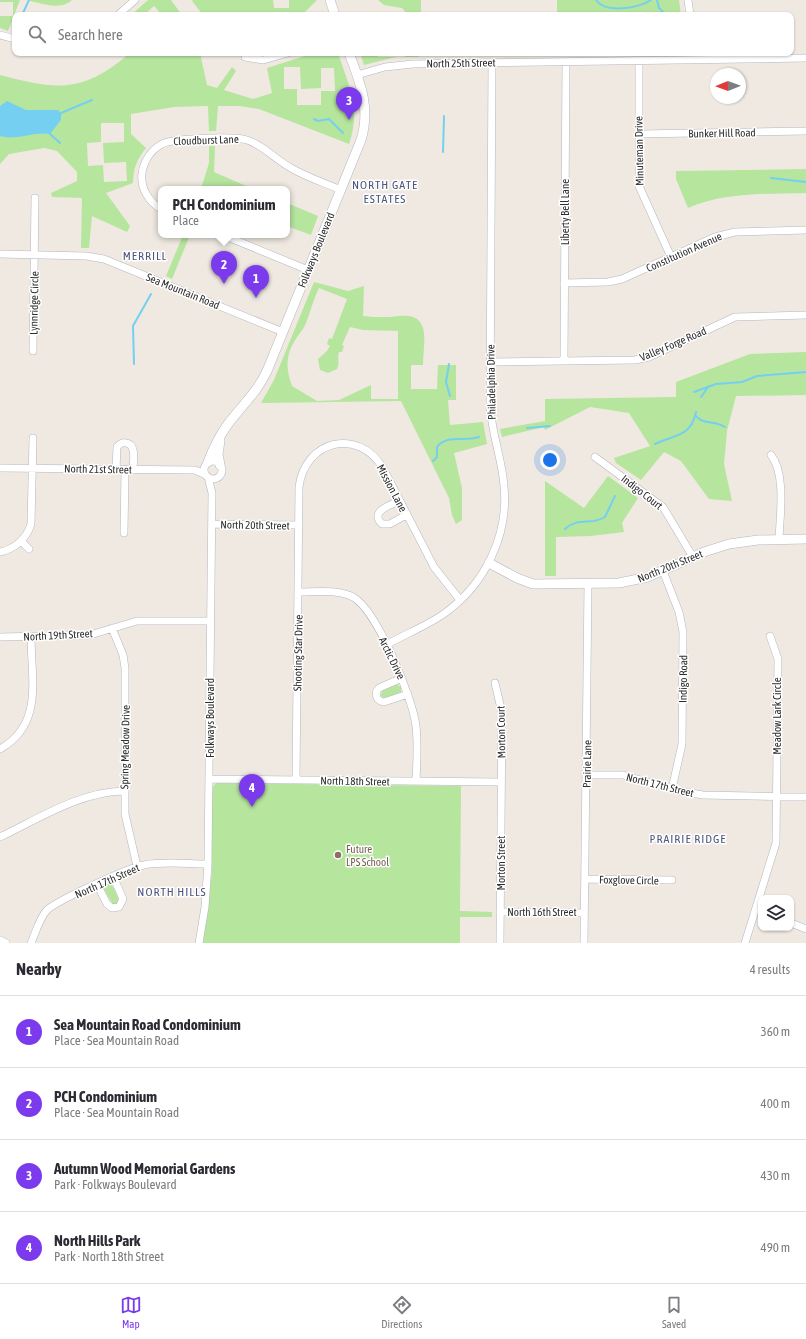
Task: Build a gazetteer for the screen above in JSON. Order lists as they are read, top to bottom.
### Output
{
  "streets": {
    "street": [
      "North 25th Street",
      "Bunker Hill Road",
      "Cloudburst Lane",
      "Minuteman Drive",
      "Liberty Bell Lane",
      "Folkways Boulevard",
      "Constitution Avenue",
      "Sea Mountain Road",
      "Lynnridge Circle",
      "Valley Forge Road",
      "Philadelphia Drive",
      "North 21st Street",
      "Mission Lane",
      "Indigo Court",
      "North 20th Street",
      "North 19th Street",
      "Shooting Star Drive",
      "Arctic Drive",
      "Indigo Road",
      "Meadow Lark Circle",
      "Morton Court",
      "Spring Meadow Drive",
      "Prairie Lane",
      "North 18th Street",
      "North 17th Street",
      "Morton Street",
      "Foxglove Circle",
      "North 16th Street"
    ]
  },
  "crossings": [
    ["North 25th Street", "Minuteman Drive"],
    ["North 25th Street", "Liberty Bell Lane"],
    ["North 25th Street", "Folkways Boulevard"],
    ["North 25th Street", "Philadelphia Drive"],
    ["Bunker Hill Road", "Minuteman Drive"],
    ["Cloudburst Lane", "Folkways Boulevard"],
    ["Minuteman Drive", "Constitution Avenue"],
    ["Liberty Bell Lane", "Constitution Avenue"],
    ["Liberty Bell Lane", "Valley Forge Road"],
    ["Folkways Boulevard", "Sea Mountain Road"],
    ["Folkways Boulevard", "North 21st Street"],
    ["Folkways Boulevard", "North 20th Street"],
    ["Folkways Boulevard", "North 19th Street"],
    ["Folkways Boulevard", "North 18th Street"],
    ["Folkways Boulevard", "North 17th Street"],
    ["Sea Mountain Road", "Lynnridge Circle"],
    ["Valley Forge Road", "Philadelphia Drive"],
    ["Philadelphia Drive", "Mission Lane"],
    ["Philadelphia Drive", "North 20th Street"],
    ["Philadelphia Drive", "Arctic Drive"],
    ["Mission Lane", "North 20th Street"],
    ["Mission Lane", "Shooting Star Drive"],
    ["Indigo Court", "North 20th Street"],
    ["North 20th Street", "Shooting Star Drive"],
    ["North 20th Street", "Indigo Road"],
    ["North 20th Street", "Prairie Lane"],
    ["North 19th Street", "Spring Meadow Drive"],
    ["Shooting Star Drive", "Arctic Drive"],
    ["Shooting Star Drive", "North 18th Street"],
    ["Arctic Drive", "North 18th Street"],
    ["Indigo Road", "North 17th Street"],
    ["Meadow Lark Circle", "North 17th Street"],
    ["Morton Court", "North 18th Street"],
    ["Morton Court", "Morton Street"],
    ["Spring Meadow Drive", "North 17th Street"],
    ["Prairie Lane", "North 17th Street"],
    ["Prairie Lane", "Foxglove Circle"],
    ["Prairie Lane", "North 16th Street"],
    ["North 18th Street", "Morton Street"],
    ["Morton Street", "North 16th Street"]
  ],
  "districts": [
    "NORTH GATE ESTATES",
    "MERRILL",
    "PRAIRIE RIDGE",
    "NORTH HILLS"
  ],
  "places": ["Future LPS School"],
  "north": "left",
  "page": {
    "search": "Search here",
    "pins": [
      "3",
      "2",
      "1",
      "4"
    ],
    "popup": ["PCH Condominium", "Place"],
    "heading": ["Nearby", "4 results"],
    "list": [
      {
        "mark": "1",
        "name": "Sea Mountain Road Condominium",
        "note": "Place · Sea Mountain Road",
        "value": "360 m"
      },
      {
        "mark": "2",
        "name": "PCH Condominium",
        "note": "Place · Sea Mountain Road",
        "value": "400 m"
      },
      {
        "mark": "3",
        "name": "Autumn Wood Memorial Gardens",
        "note": "Park · Folkways Boulevard",
        "value": "430 m"
      },
      {
        "mark": "4",
        "name": "North Hills Park",
        "note": "Park · North 18th Street",
        "value": "490 m"
      }
    ],
    "nav": ["Map", "Directions", "Saved"]
  }
}
